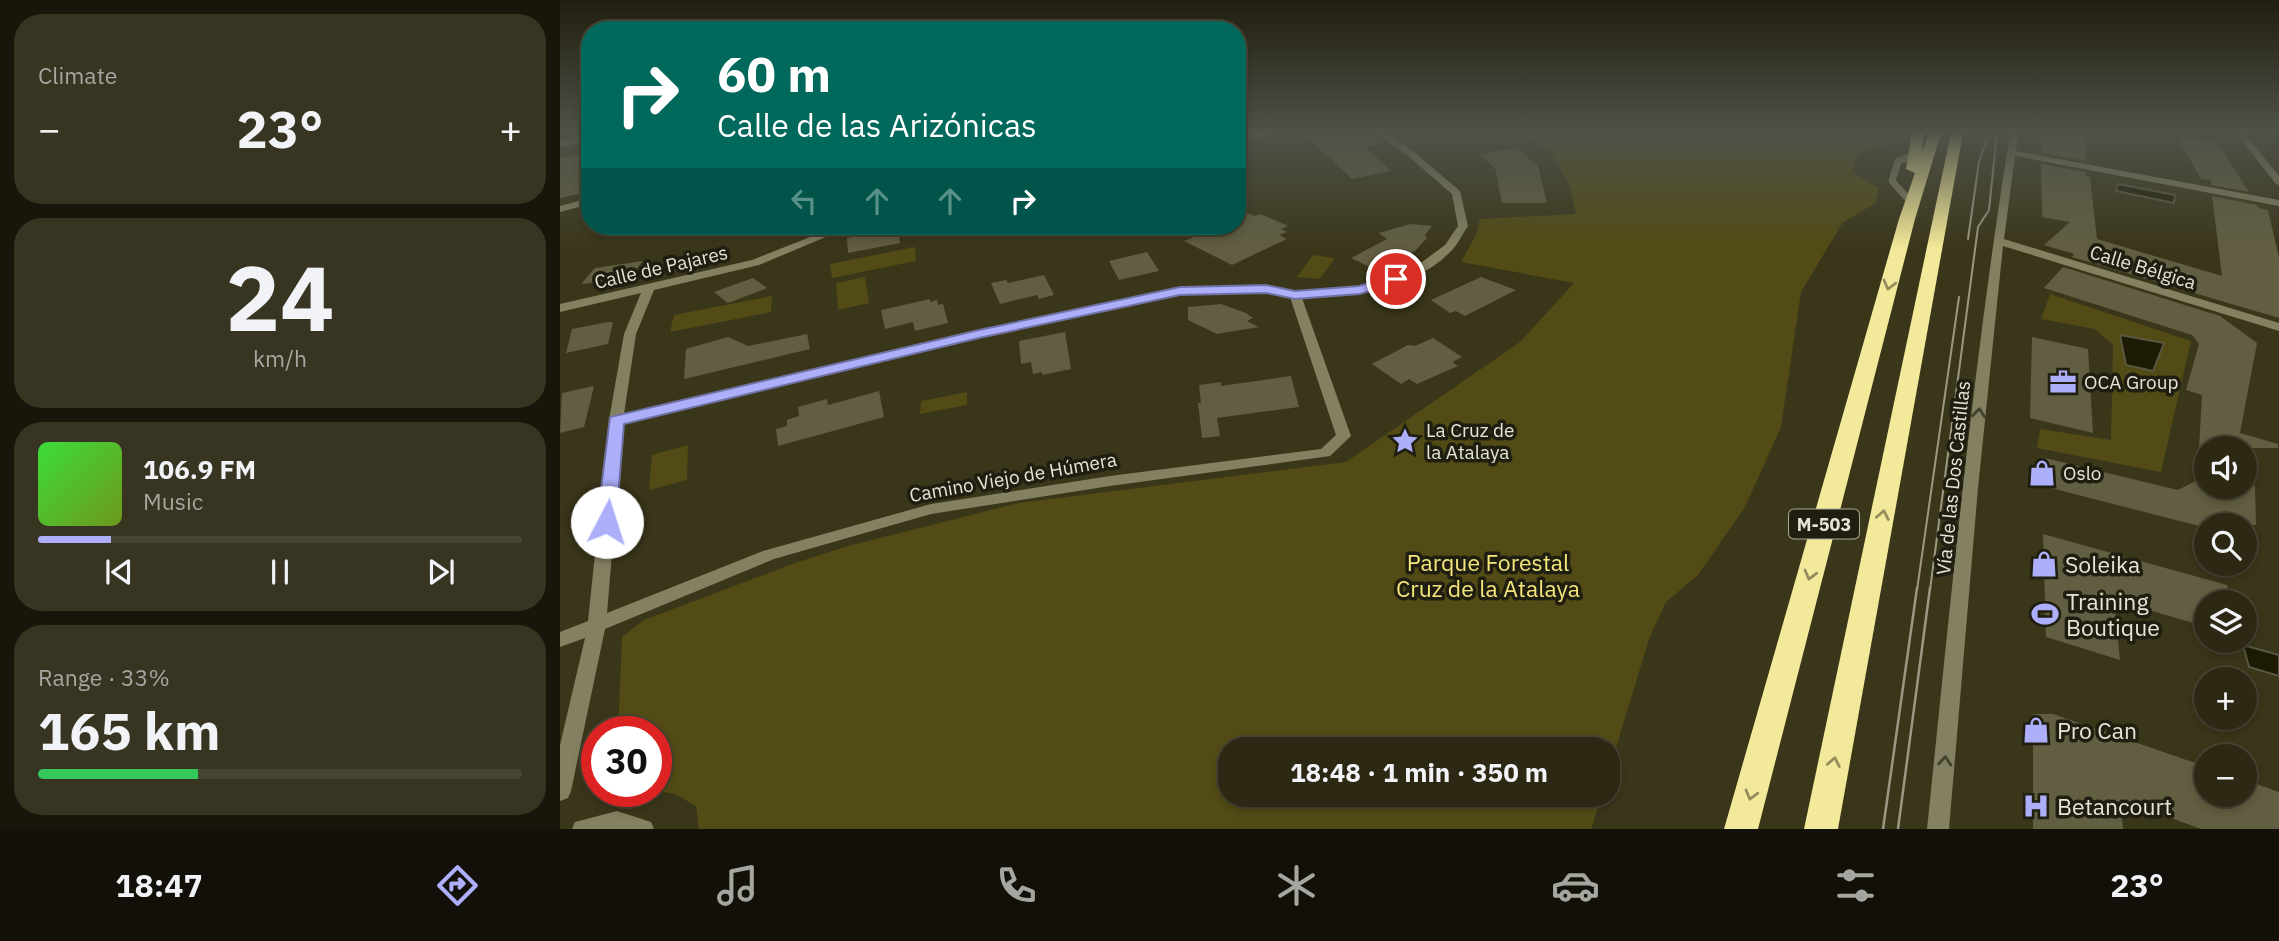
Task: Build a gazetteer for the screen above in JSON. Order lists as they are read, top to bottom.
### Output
{
  "streets": {
    "highway": ["M-503"],
    "street": [
      "Calle de Pajares",
      "Calle Bélgica",
      "Camino Viejo de Húmera",
      "Vía de las Dos Castillas"
    ]
  },
  "crossings": [
    ["Calle Bélgica", "Vía de las Dos Castillas"]
  ],
  "one_way": ["Vía de las Dos Castillas"],
  "parks": ["Parque Forestal Cruz de la Atalaya"],
  "places": {
    "office": ["OCA Group"],
    "place": ["La Cruz de la Atalaya"],
    "shop": ["Oslo", "Soleika", "Pro Can"],
    "sports": ["Training Boutique"],
    "hospital": ["Betancourt"]
  },
  "page": {
    "tile": [
      "Climate",
      ["24", "km/h"],
      ["Range · 33%", "165 km"]
    ],
    "turn": ["60 m", "Calle de las Arizónicas"],
    "heat": ["−", "23°", "+"],
    "map_buttons": ["+", "−"],
    "song": ["106.9 FM", "Music"],
    "limit": "30",
    "trip": "18:48 · 1 min · 350 m",
    "tabs": ["18:47", "23°"]
  }
}
